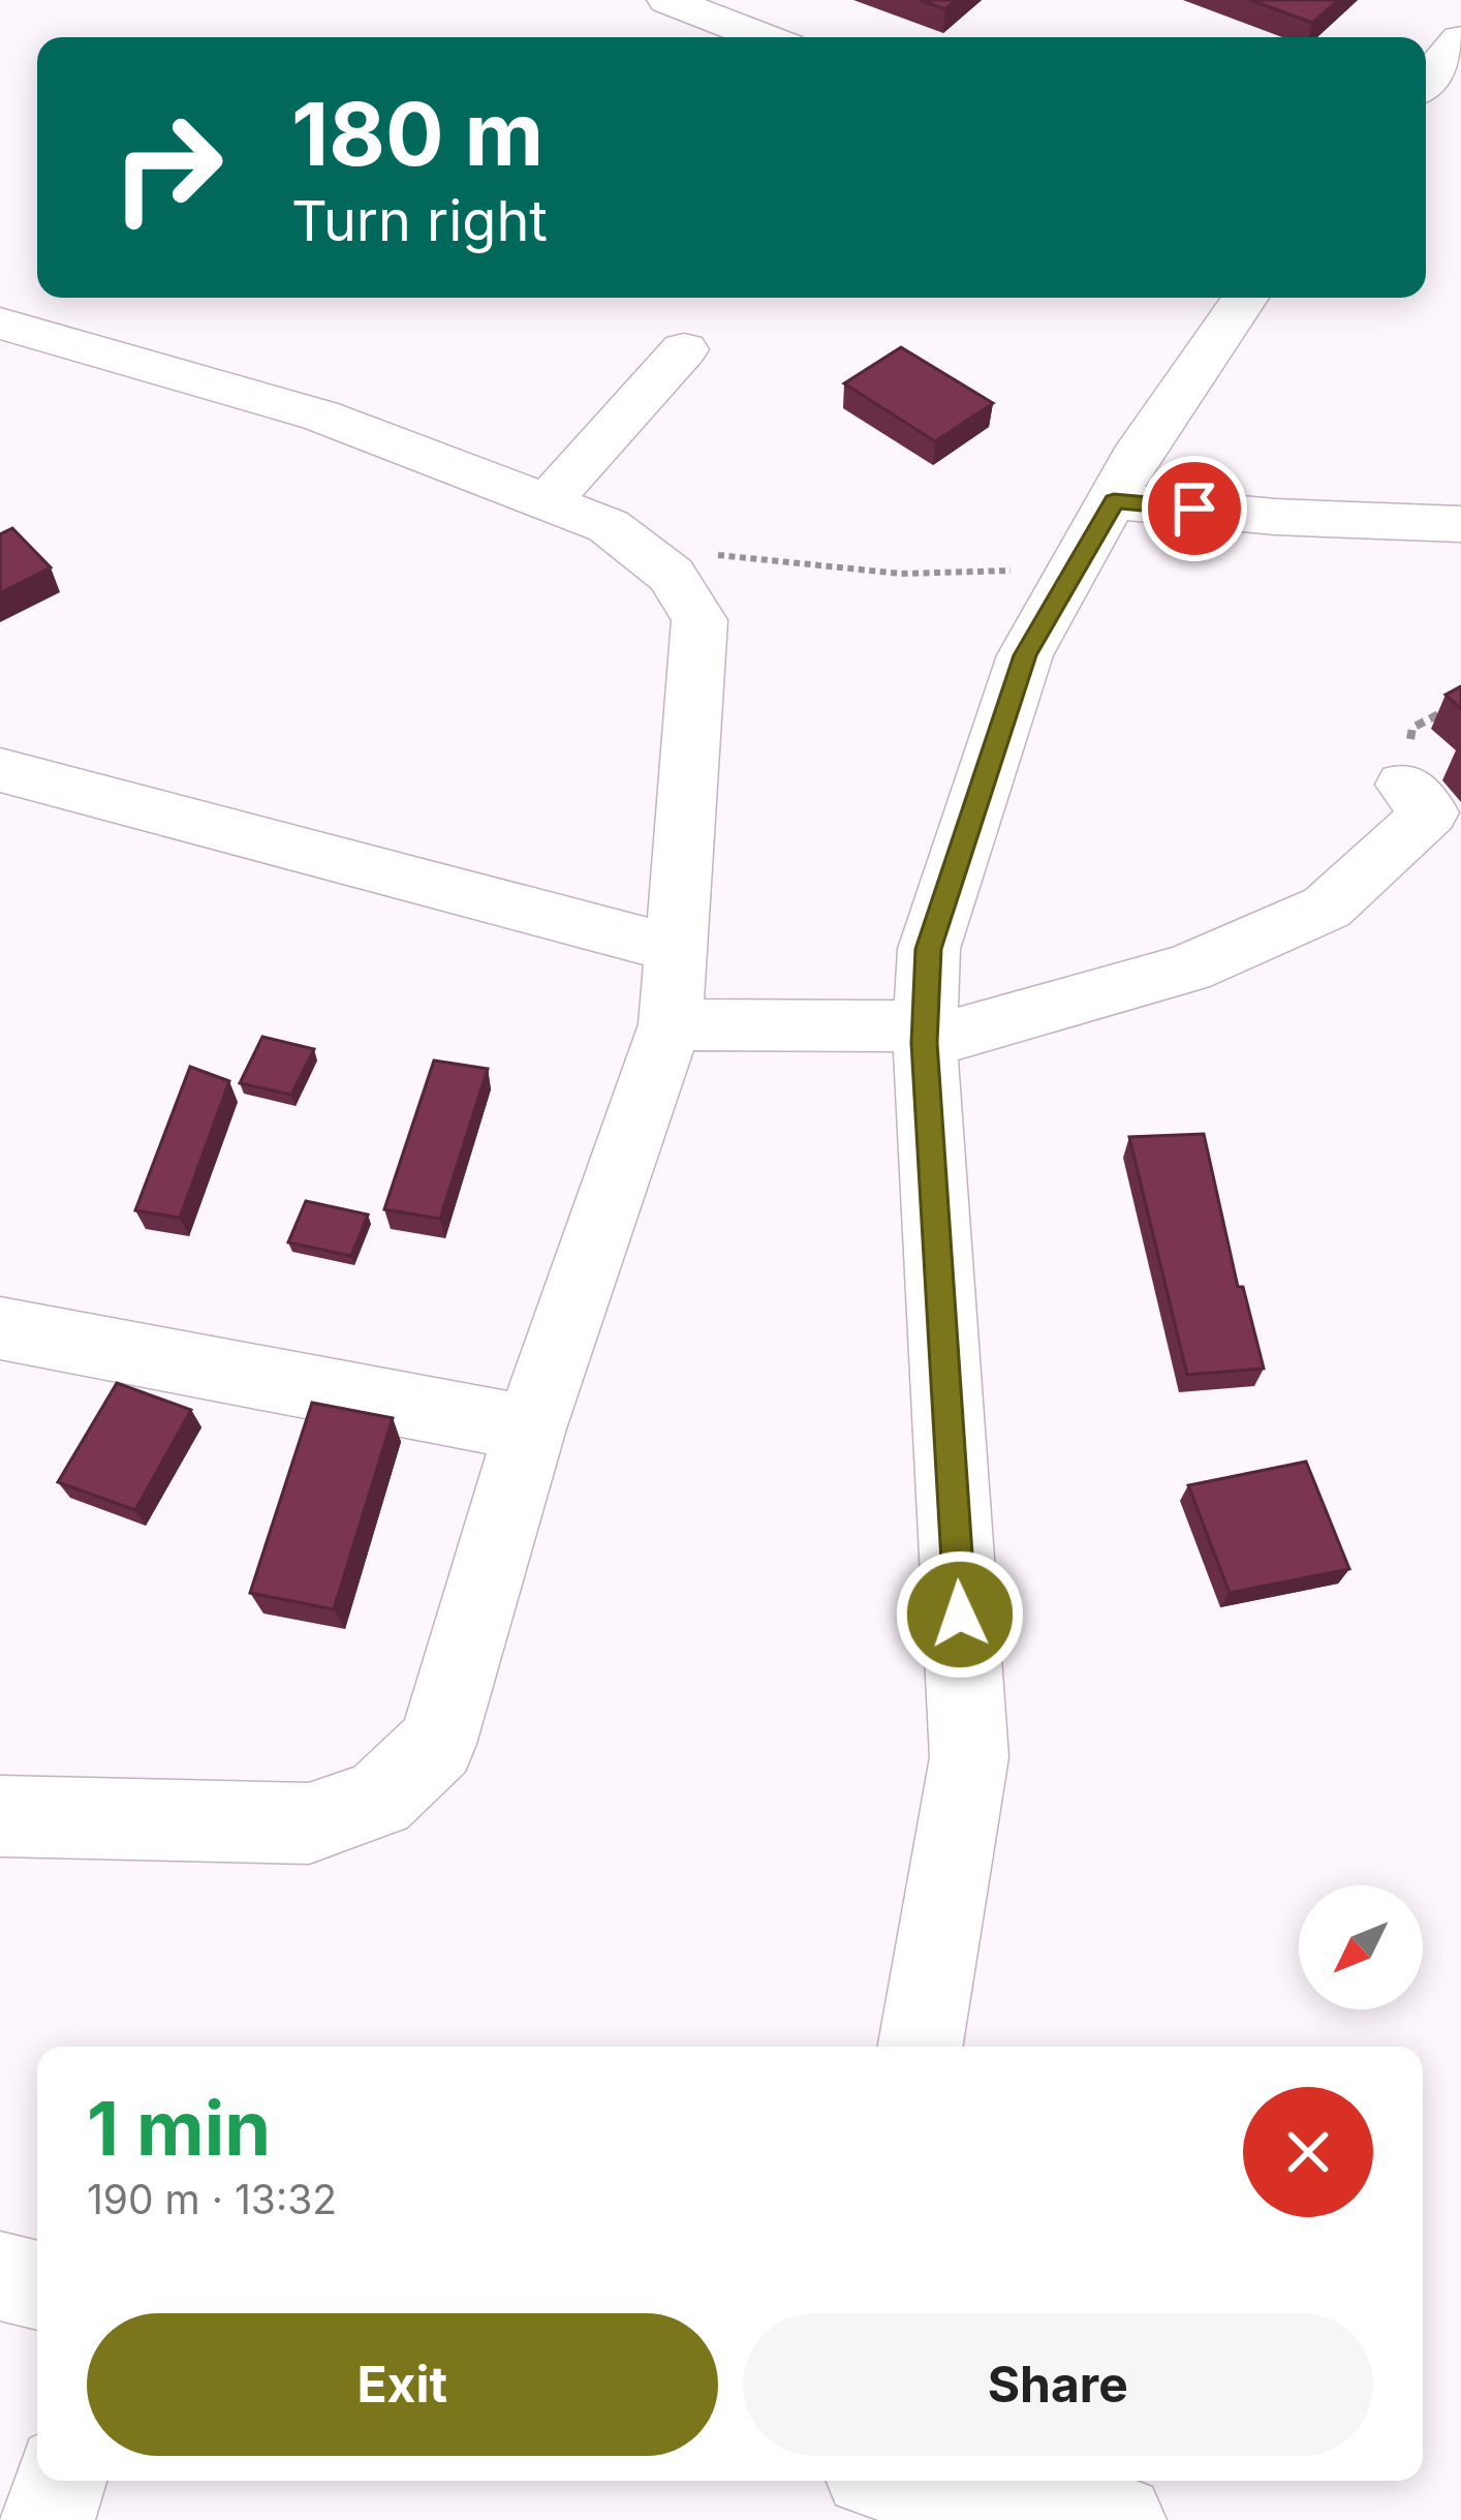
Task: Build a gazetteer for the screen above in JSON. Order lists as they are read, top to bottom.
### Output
{
  "north": "bottom left",
  "page": {
    "turn": ["180 m", "Turn right"],
    "heading": ["1 min", "190 m · 13:32"],
    "buttons": ["Exit", "Share"]
  }
}
